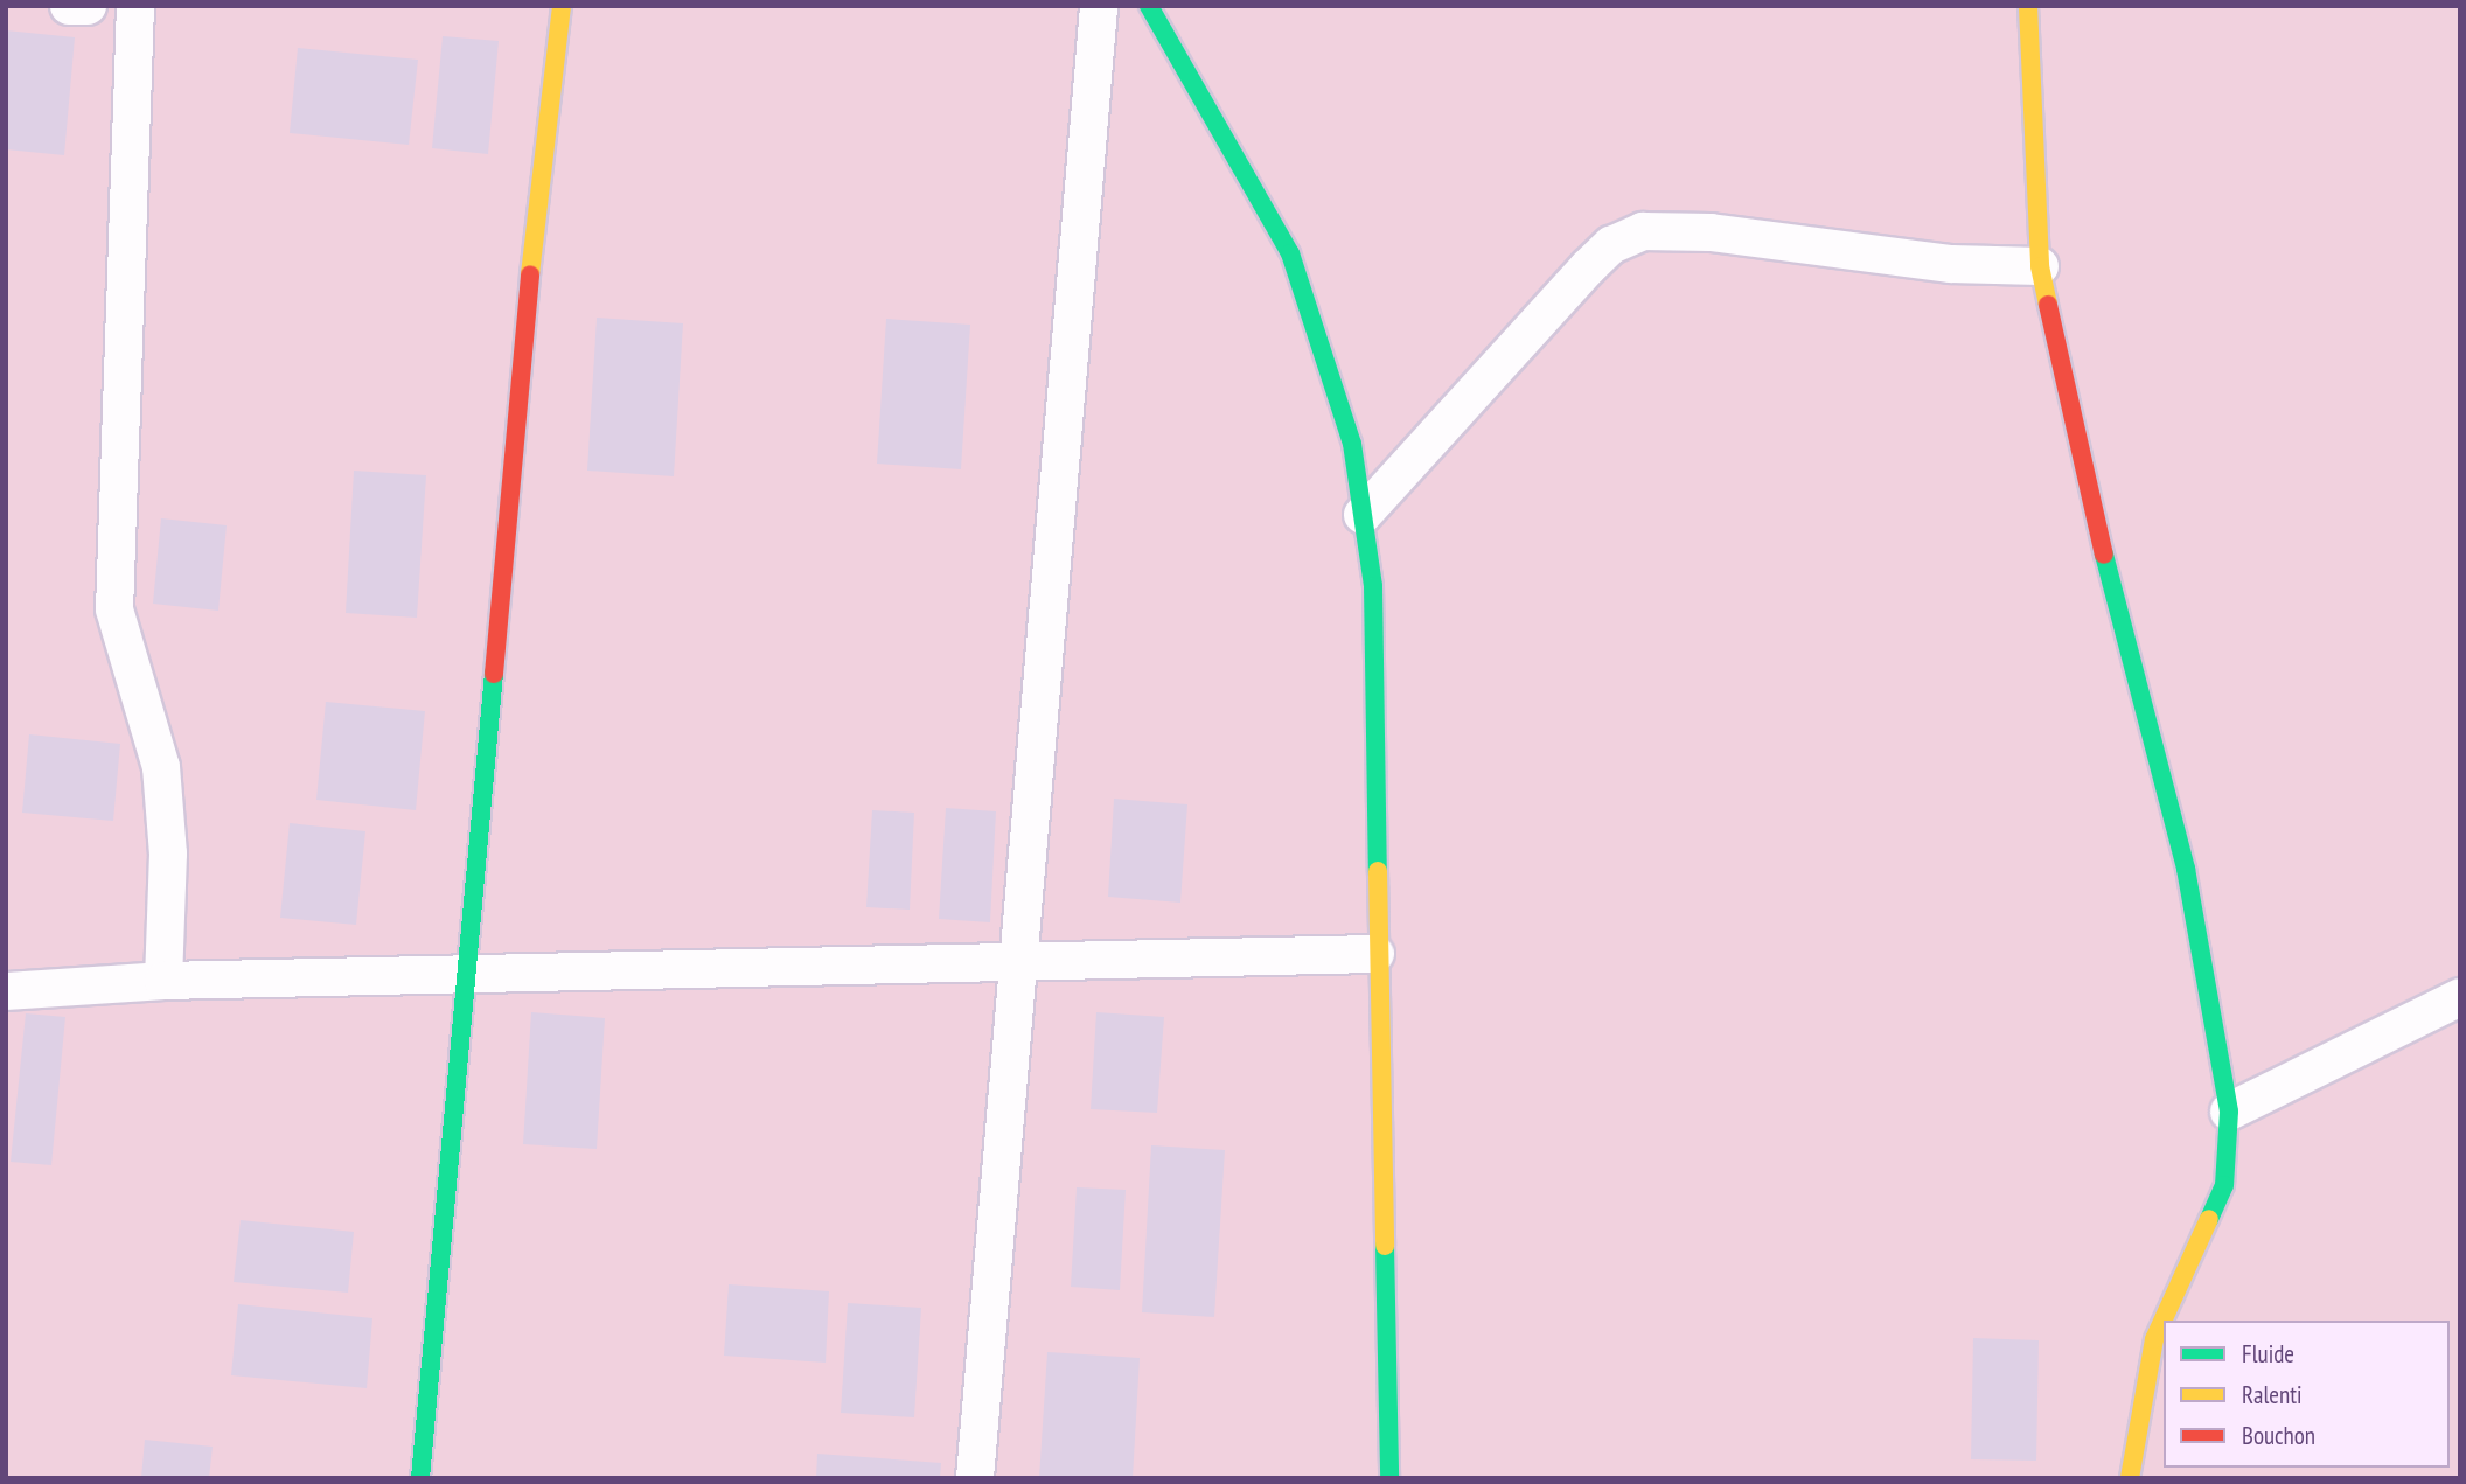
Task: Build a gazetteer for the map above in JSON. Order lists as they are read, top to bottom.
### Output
{
  "legend": ["Fluide", "Ralenti", "Bouchon"]
}
